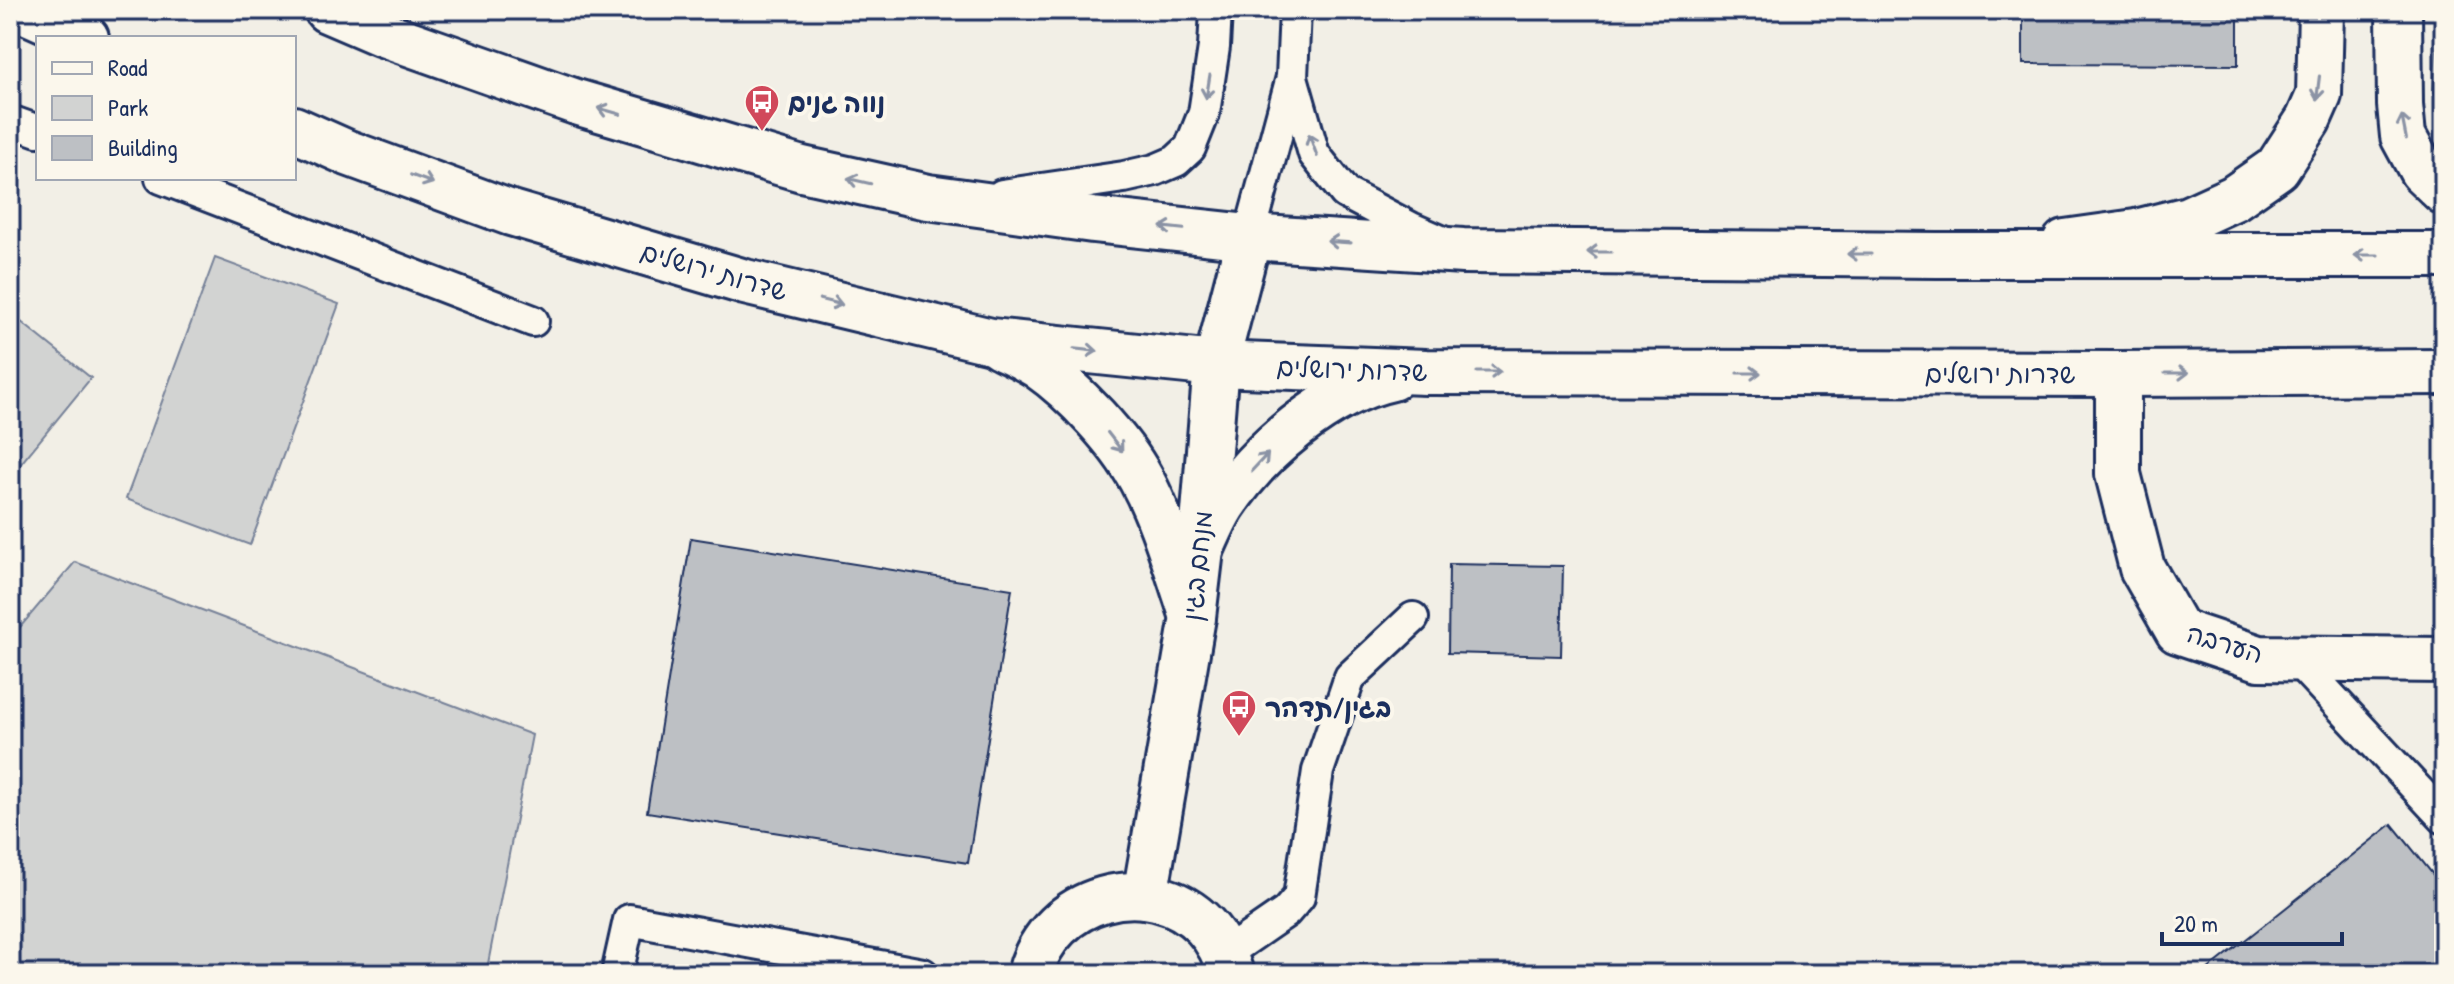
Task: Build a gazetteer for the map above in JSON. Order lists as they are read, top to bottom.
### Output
{
  "streets": {
    "main road": ["שדרות ירושלים", "מנחם בגין", "הערבה"]
  },
  "crossings": [
    ["שדרות ירושלים", "מנחם בגין"],
    ["שדרות ירושלים", "הערבה"]
  ],
  "places": {
    "bus stop": ["נווה גנים", "בגין/תדהר"]
  },
  "legend": ["Road", "Park", "Building"],
  "scale_bar": "20 m"
}
